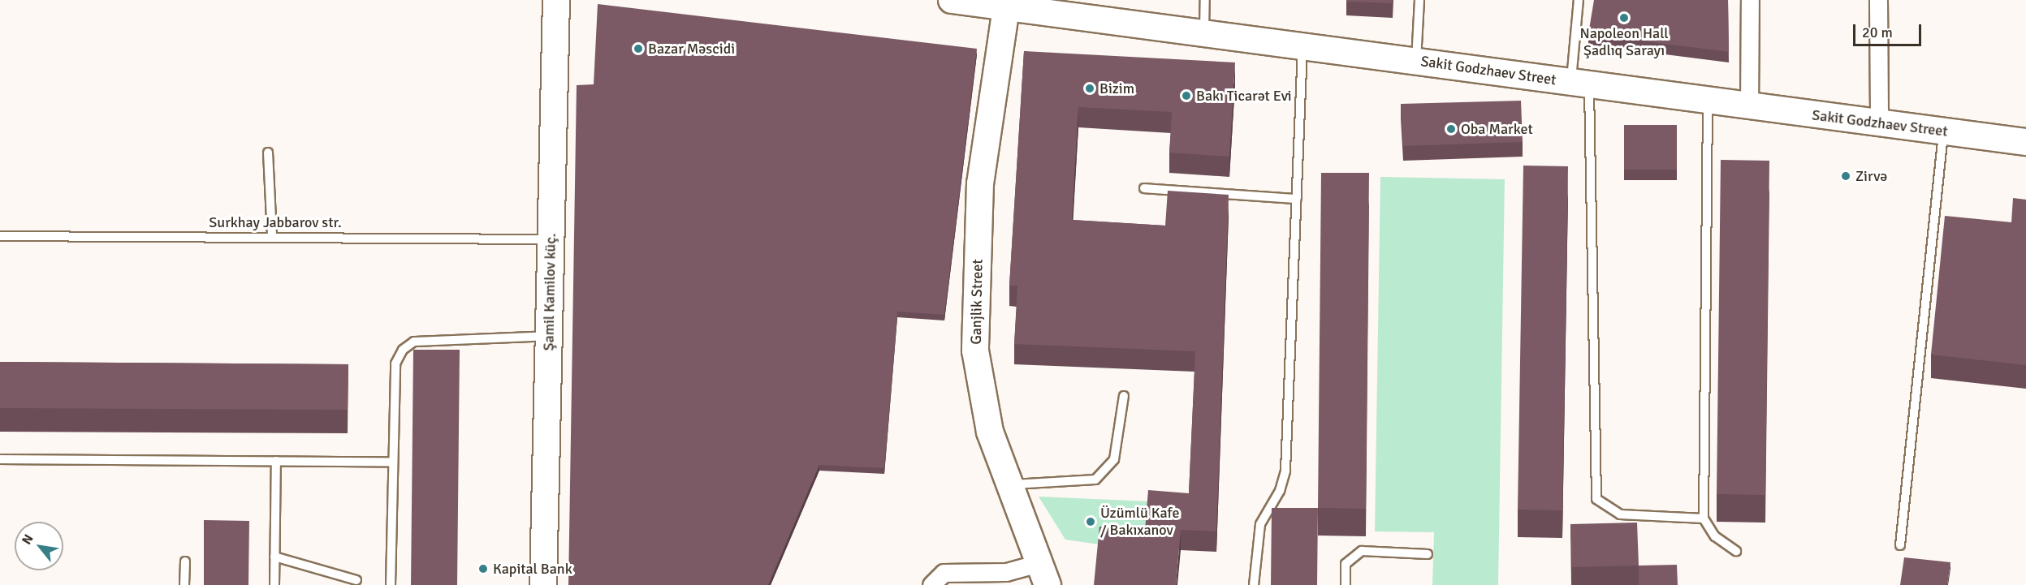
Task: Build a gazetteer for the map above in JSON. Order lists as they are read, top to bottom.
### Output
{
  "streets": {
    "street": ["Sakit Godzhaev Street", "Şamil Kamilov küç.", "Ganjlik Street"],
    "lane": ["Surkhay Jabbarov str."]
  },
  "crossings": [
    ["Sakit Godzhaev Street", "Ganjlik Street"],
    ["Surkhay Jabbarov str.", "Şamil Kamilov küç."]
  ],
  "places": [
    "Napoleon Hall Şadlıq Sarayı",
    "Bazar Məscidi",
    "Bizim",
    "Bakı Ticarət Evi",
    "Oba Market",
    "Zirvə",
    "Üzümlü Kafe / Bakıxanov",
    "Kapital Bank"
  ],
  "scale_bar": "20 m",
  "north": "top left"
}
